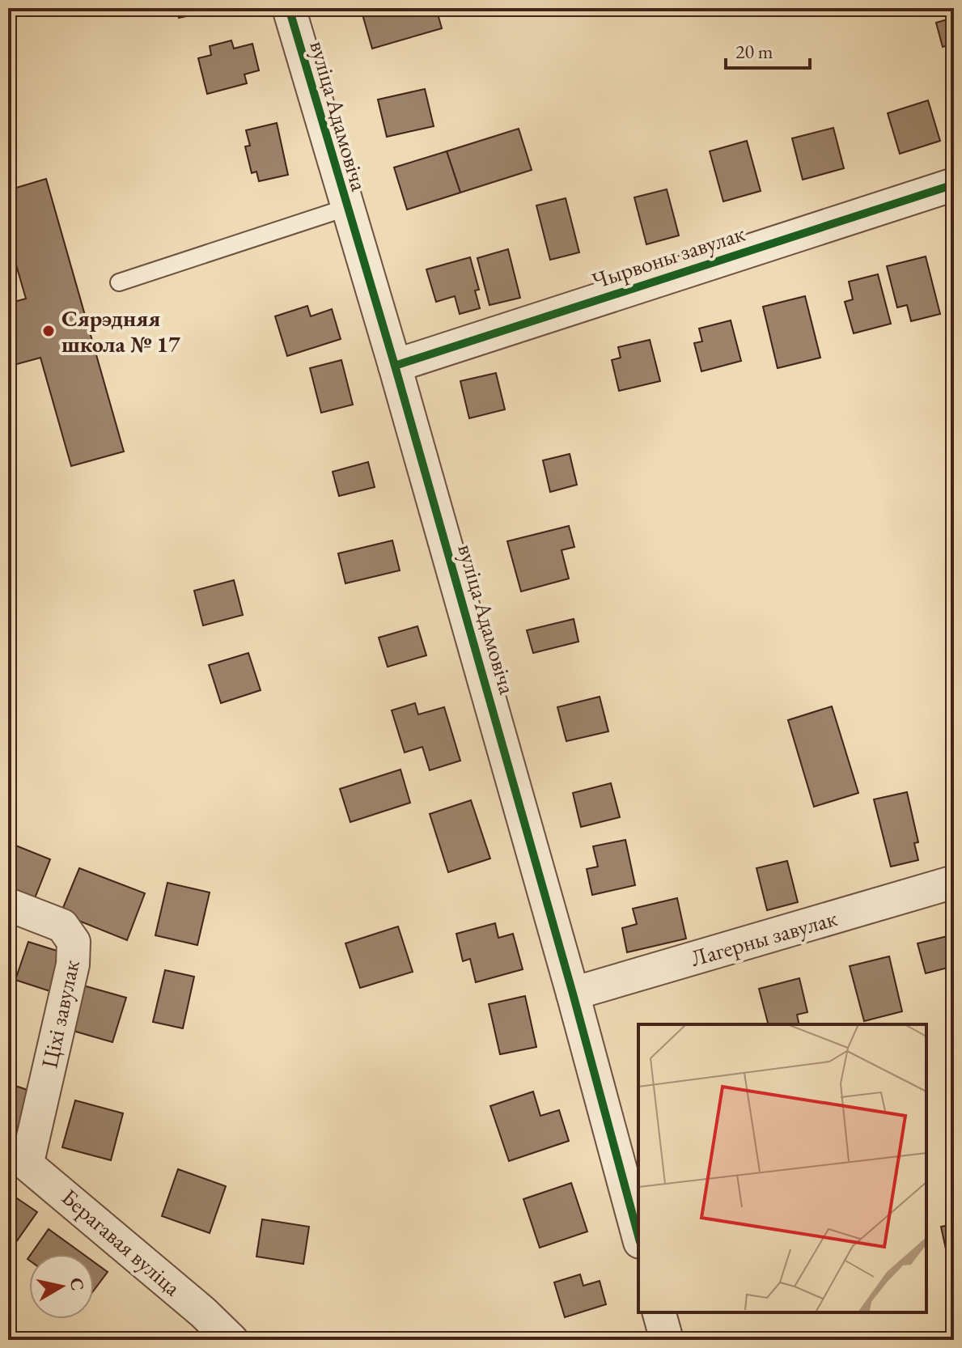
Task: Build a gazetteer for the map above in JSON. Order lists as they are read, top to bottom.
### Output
{
  "streets": {
    "street": [
      "вуліца Адамовіча",
      "Чырвоны завулак",
      "Лагерны завулак",
      "Ціхі завулак",
      "Берагавая вуліца"
    ]
  },
  "crossings": [
    ["вуліца Адамовіча", "Чырвоны завулак"],
    ["вуліца Адамовіча", "Лагерны завулак"],
    ["Ціхі завулак", "Берагавая вуліца"]
  ],
  "places": ["Сярэдняя школа № 17"],
  "scale_bar": "20 m",
  "north": "right"
}
